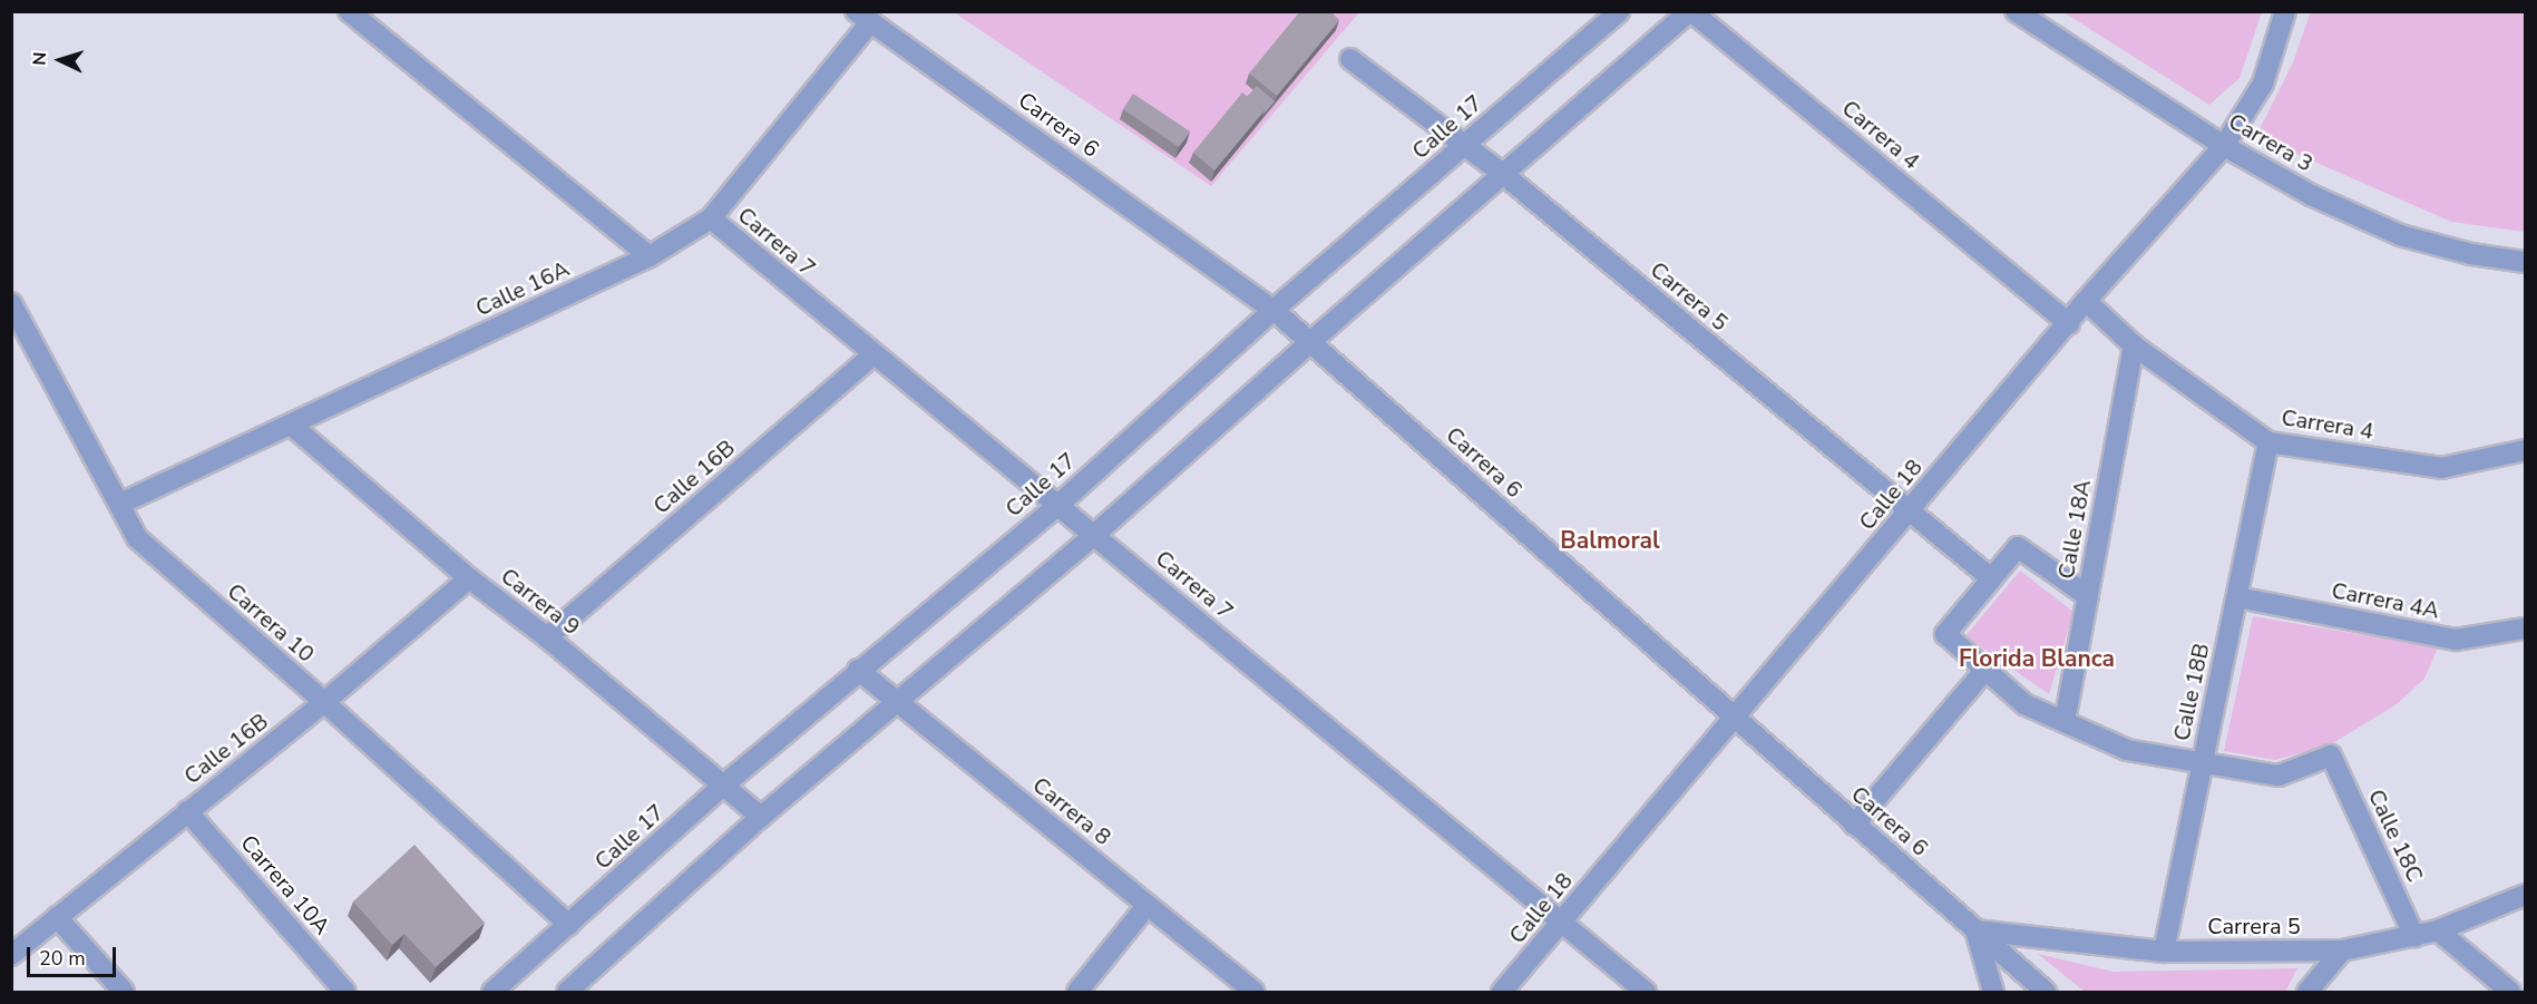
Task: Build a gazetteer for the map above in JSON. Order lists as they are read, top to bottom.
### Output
{
  "streets": {
    "street": [
      "Carrera 6",
      "Calle 17",
      "Carrera 4",
      "Carrera 3",
      "Carrera 7",
      "Calle 16A",
      "Carrera 5",
      "Calle 16B",
      "Calle 18",
      "Calle 18A",
      "Carrera 4A",
      "Carrera 9",
      "Carrera 10",
      "Calle 18B",
      "Carrera 8",
      "Calle 18C",
      "Carrera 10A"
    ]
  },
  "crossings": [
    ["Carrera 6", "Calle 17"],
    ["Carrera 6", "Calle 16A"],
    ["Carrera 6", "Carrera 5"],
    ["Carrera 6", "Calle 18"],
    ["Calle 17", "Carrera 7"],
    ["Calle 17", "Carrera 5"],
    ["Calle 17", "Carrera 9"],
    ["Calle 17", "Carrera 10"],
    ["Calle 17", "Carrera 8"],
    ["Carrera 4", "Calle 18"],
    ["Carrera 4", "Calle 18A"],
    ["Carrera 4", "Calle 18B"],
    ["Carrera 3", "Calle 18"],
    ["Carrera 7", "Calle 16A"],
    ["Carrera 7", "Calle 16B"],
    ["Carrera 7", "Calle 18"],
    ["Calle 16A", "Carrera 9"],
    ["Calle 16A", "Carrera 10"],
    ["Carrera 5", "Calle 18"],
    ["Carrera 5", "Calle 18B"],
    ["Carrera 5", "Calle 18C"],
    ["Calle 16B", "Carrera 9"],
    ["Calle 16B", "Carrera 10"],
    ["Calle 16B", "Carrera 10A"],
    ["Carrera 4A", "Calle 18B"],
    ["Calle 18B", "Calle 18C"]
  ],
  "districts": ["Balmoral", "Florida Blanca"],
  "scale_bar": "20 m",
  "north": "left"
}
